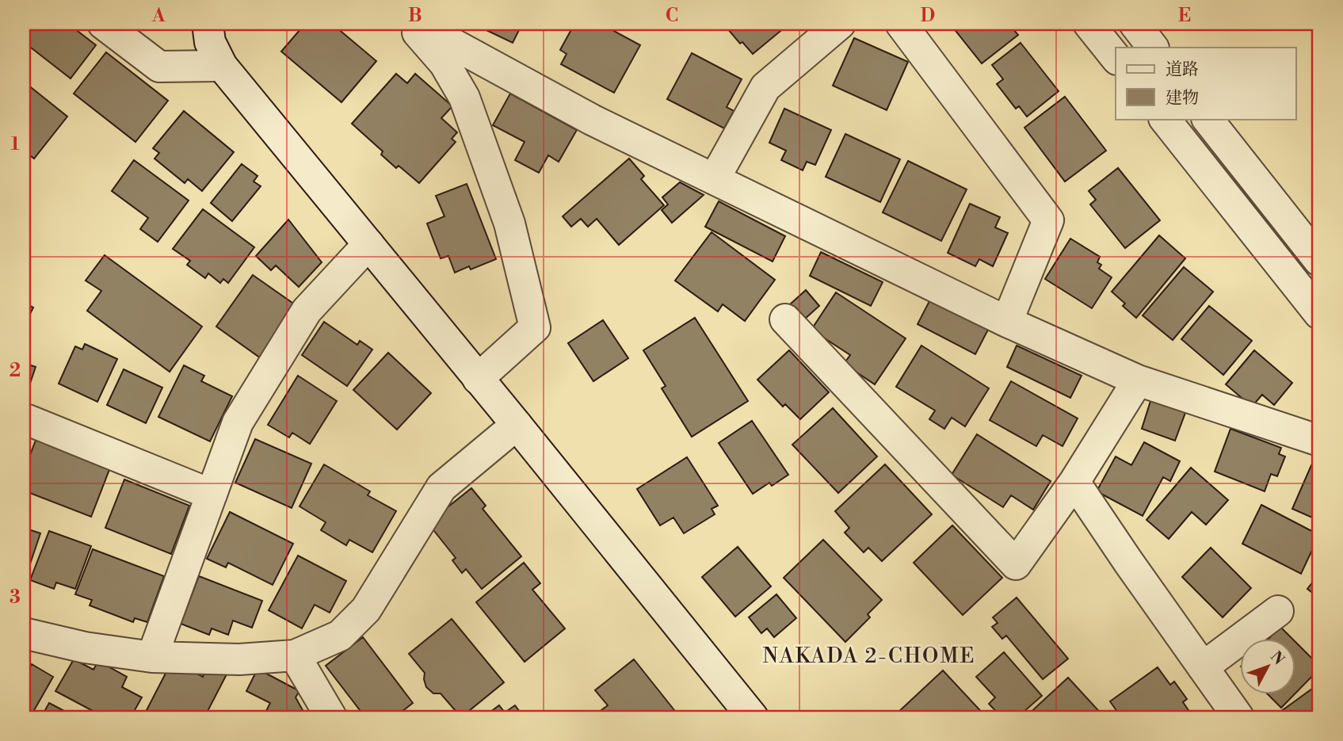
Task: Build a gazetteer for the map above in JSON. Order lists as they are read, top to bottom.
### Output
{
  "districts": ["NAKADA 2-CHOME"],
  "legend": ["道路", "建物"],
  "north": "top right",
  "grid": {
    "columns": [
      "A",
      "B",
      "C",
      "D",
      "E"
    ],
    "rows": ["1", "2", "3"]
  }
}
